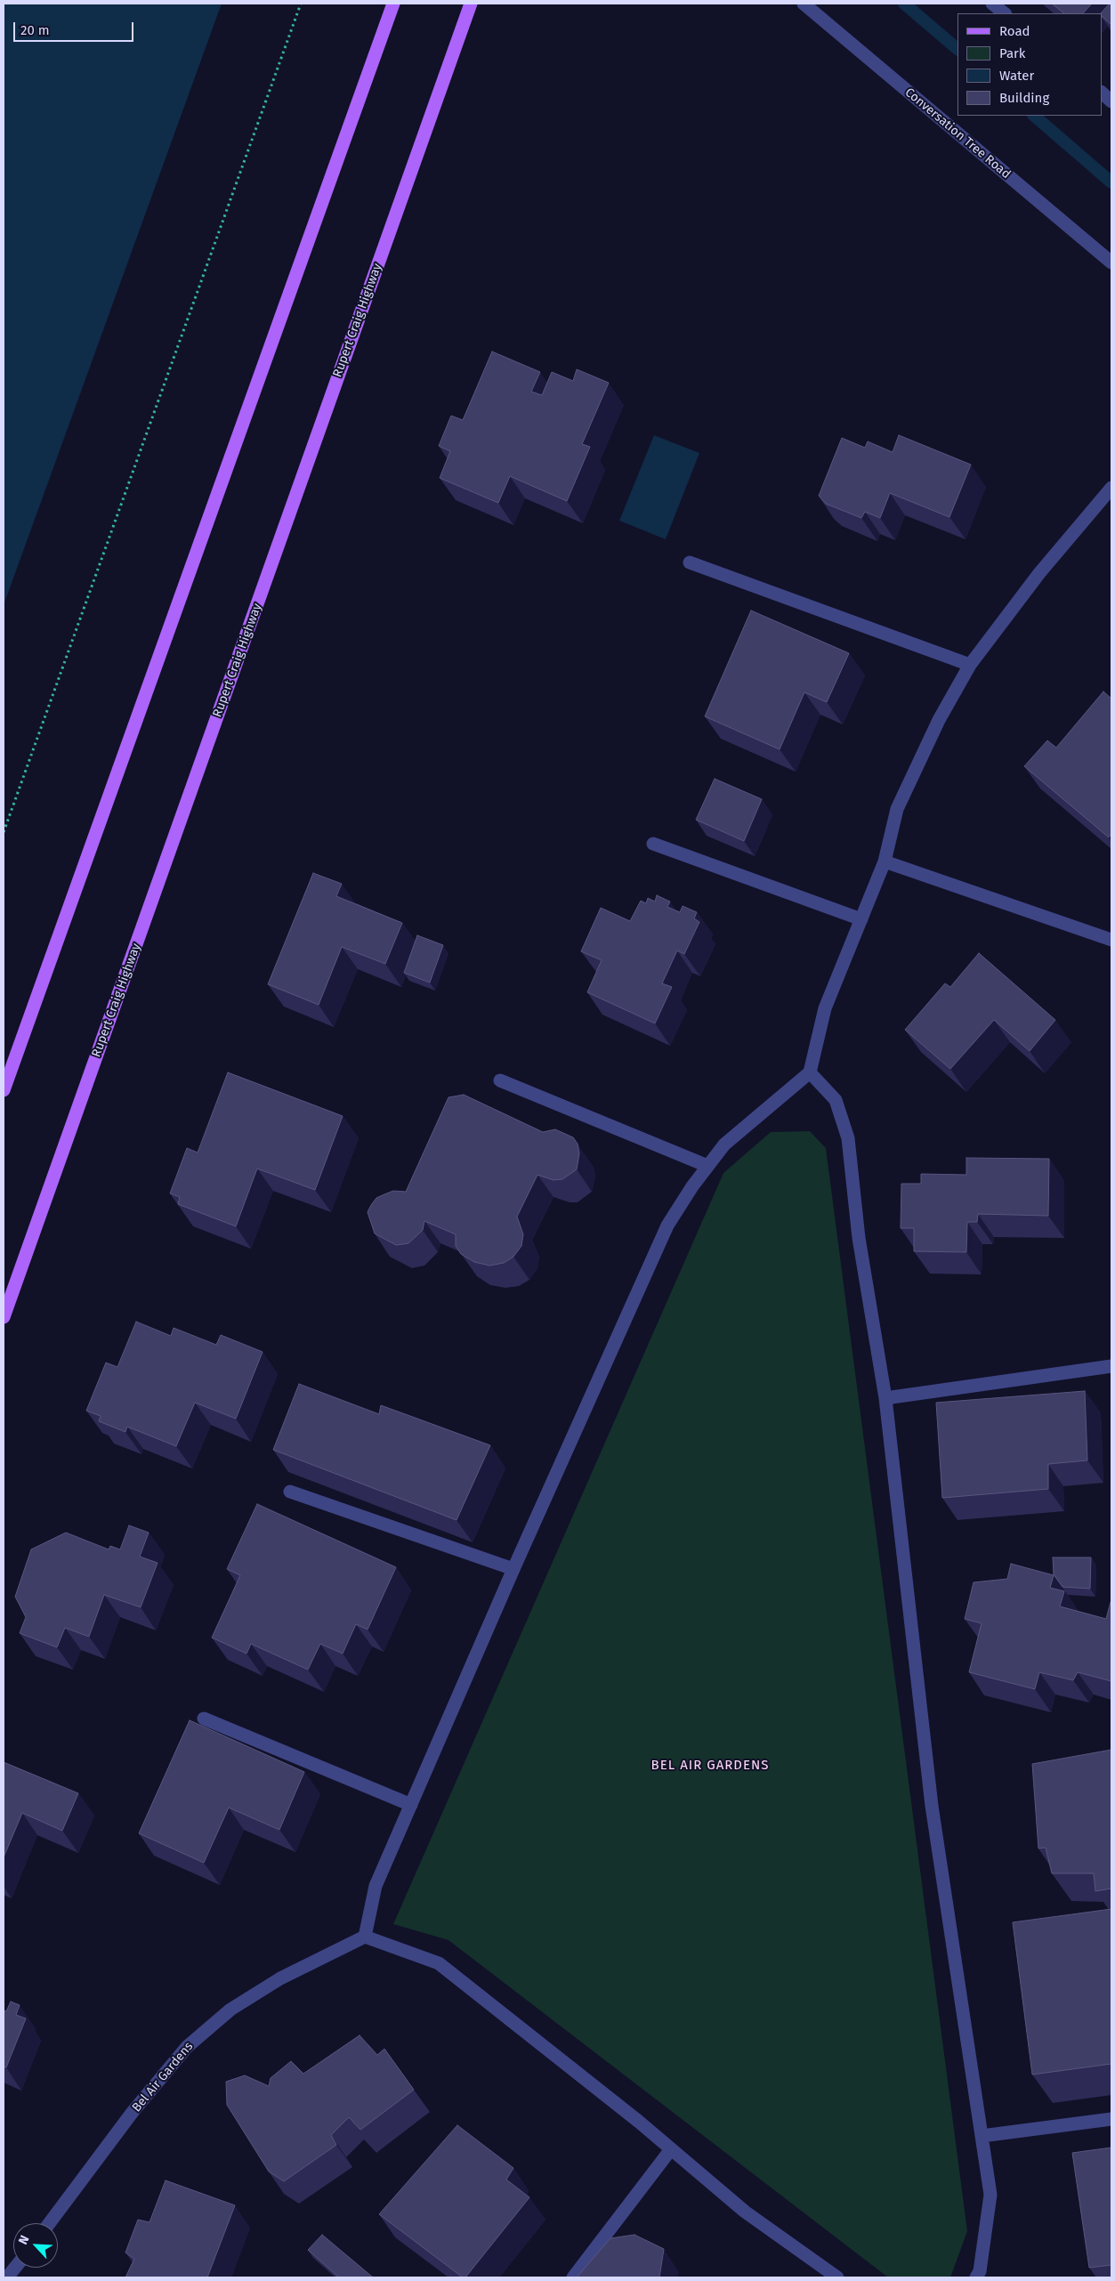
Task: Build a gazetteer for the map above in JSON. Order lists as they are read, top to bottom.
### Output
{
  "streets": {
    "main road": ["Rupert Craig Highway"],
    "street": ["Conversation Tree Road", "Bel Air Gardens"]
  },
  "districts": ["BEL AIR GARDENS"],
  "legend": [
    "Road",
    "Park",
    "Water",
    "Building"
  ],
  "scale_bar": "20 m",
  "north": "top left"
}
